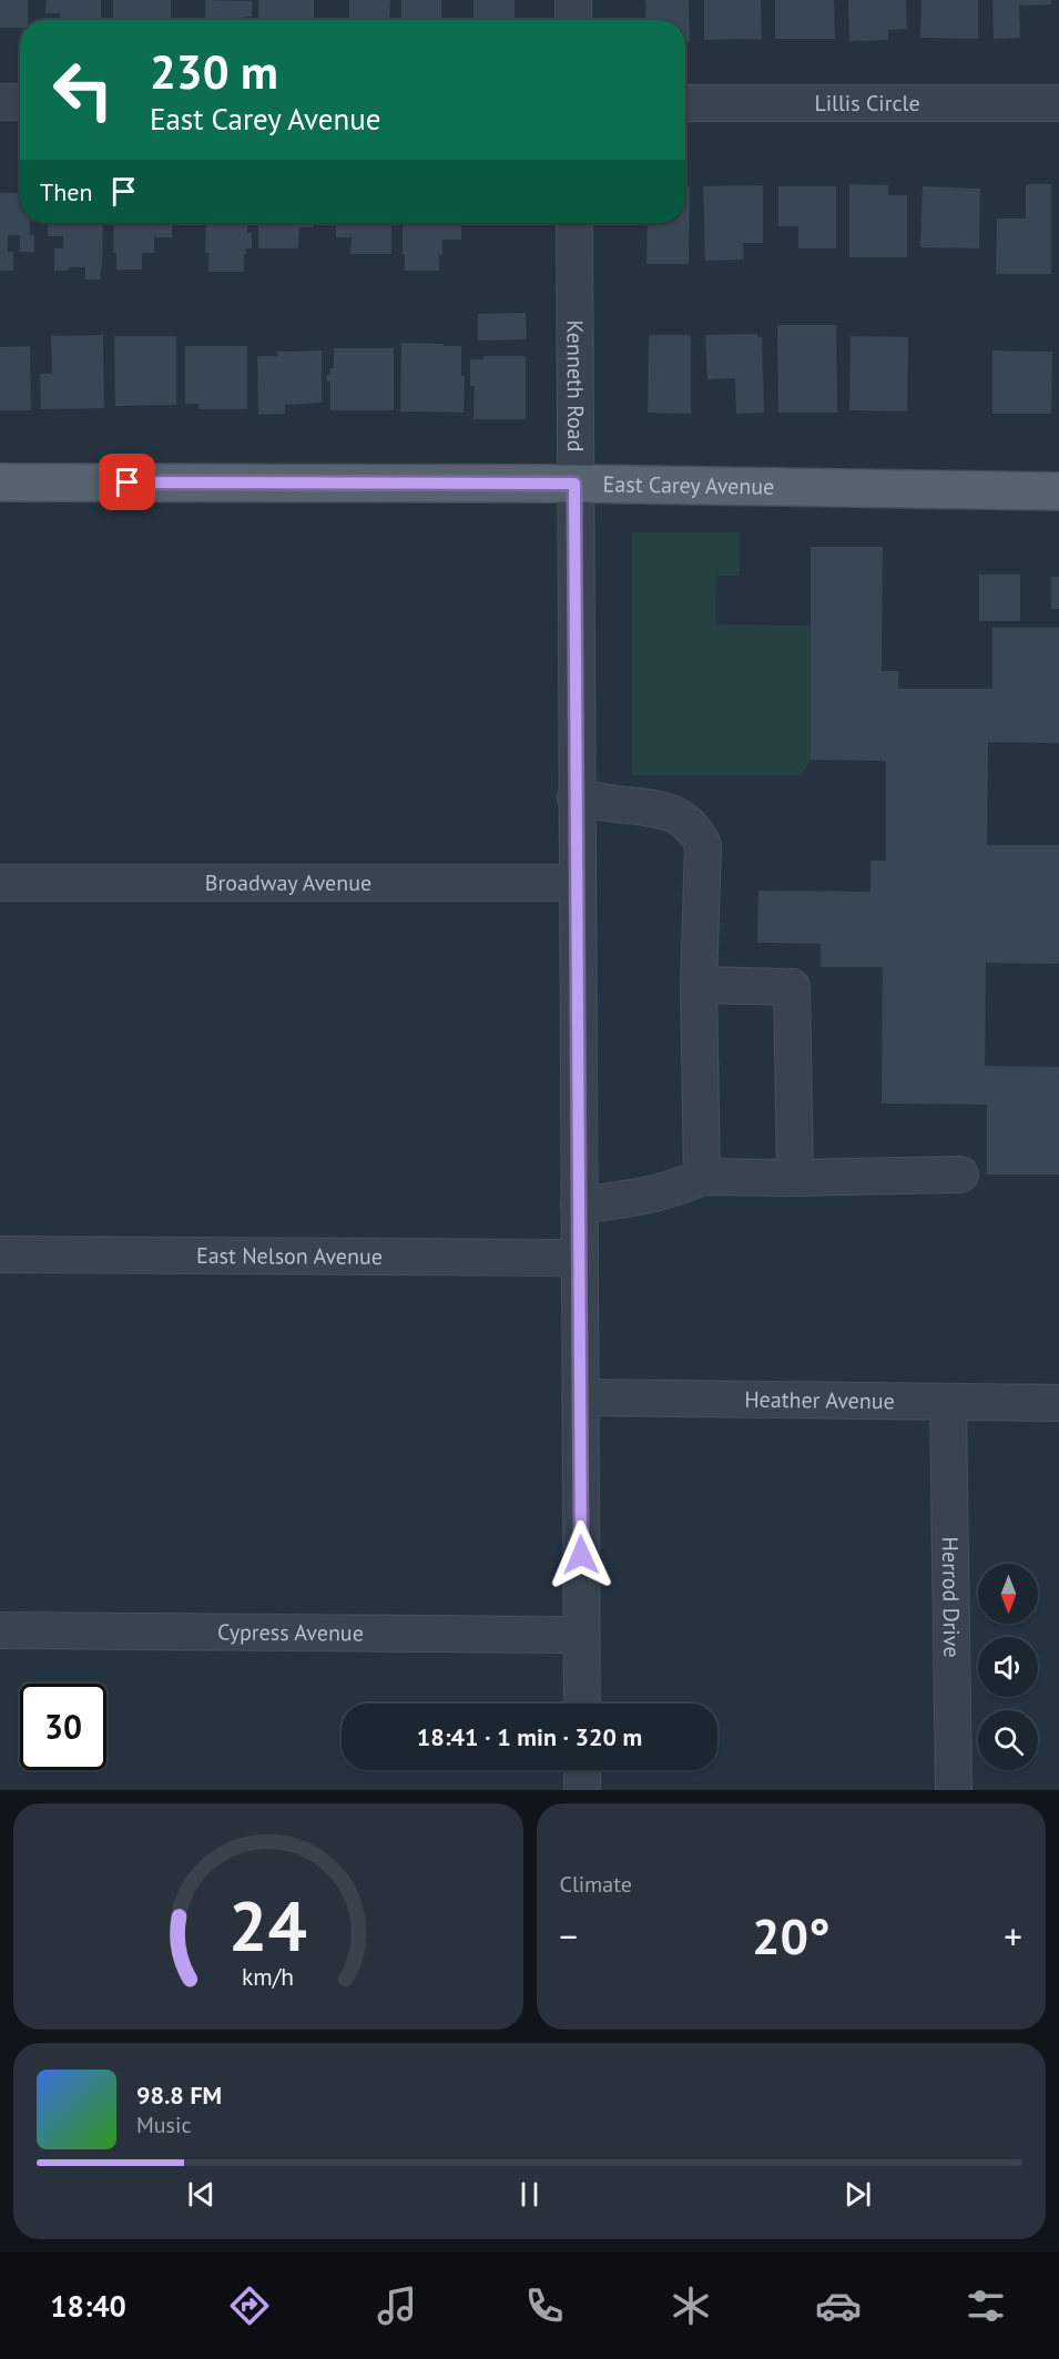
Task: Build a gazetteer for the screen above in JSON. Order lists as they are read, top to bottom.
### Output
{
  "streets": {
    "main road": ["East Carey Avenue"],
    "street": [
      "Lillis Circle",
      "Kenneth Road",
      "Broadway Avenue",
      "East Nelson Avenue",
      "Heather Avenue",
      "Herrod Drive",
      "Cypress Avenue"
    ]
  },
  "crossings": [
    ["Kenneth Road", "East Carey Avenue"],
    ["Kenneth Road", "Broadway Avenue"],
    ["Kenneth Road", "East Nelson Avenue"],
    ["Kenneth Road", "Heather Avenue"],
    ["Kenneth Road", "Cypress Avenue"],
    ["Heather Avenue", "Herrod Drive"]
  ],
  "north": "bottom",
  "page": {
    "turn": ["230 m", "East Carey Avenue"],
    "then": "Then",
    "limit": "30",
    "trip": "18:41 · 1 min · 320 m",
    "tile": "Climate",
    "heat": ["−", "20°", "+"],
    "song": ["98.8 FM", "Music"],
    "tabs": "18:40",
    "gauge": ["24", "km/h"]
  }
}
